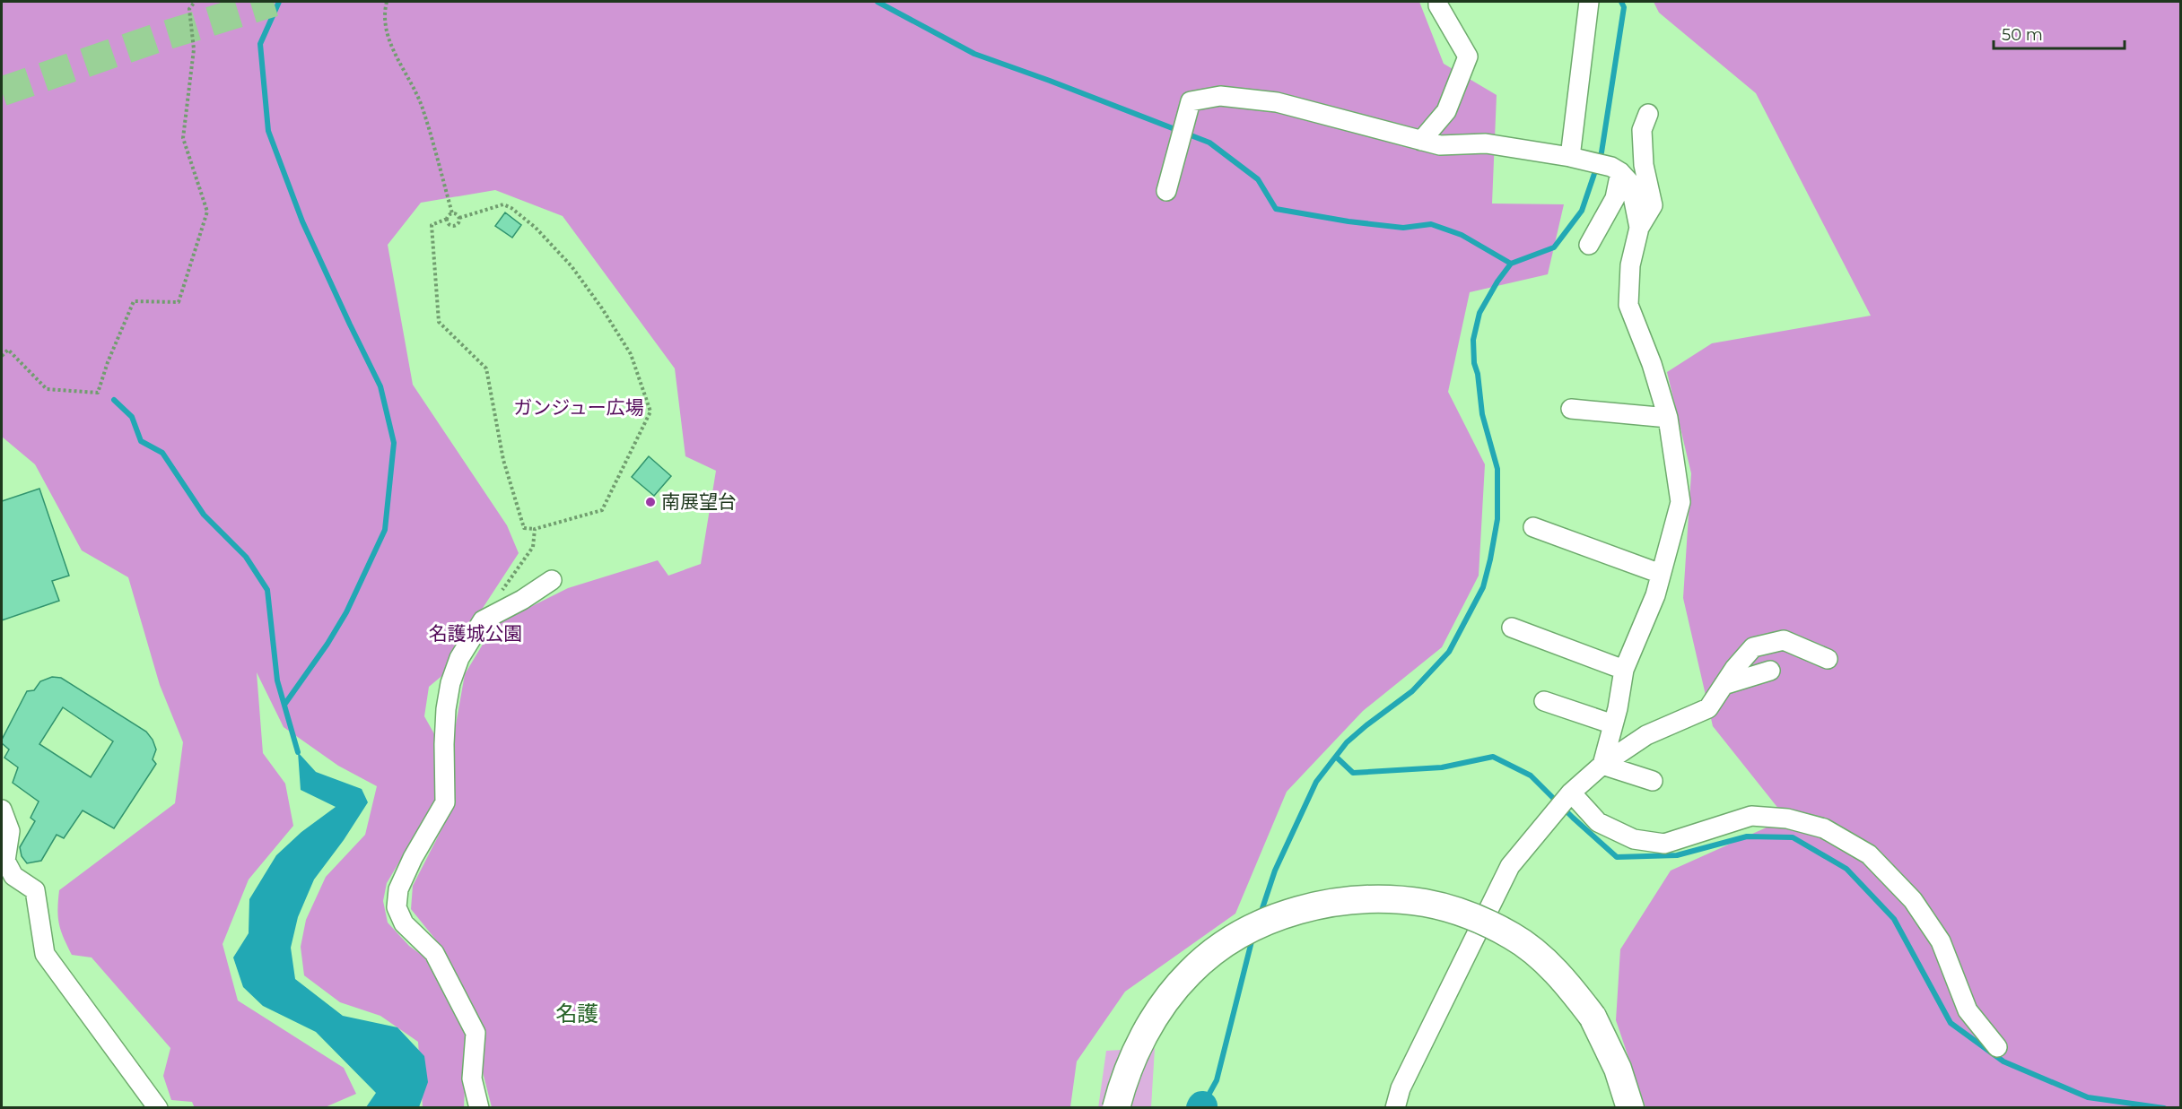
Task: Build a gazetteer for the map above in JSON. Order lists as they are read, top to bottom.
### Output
{
  "districts": ["名護"],
  "parks": ["ガンジュー広場", "名護城公園"],
  "places": ["南展望台"],
  "scale_bar": "50 m"
}
